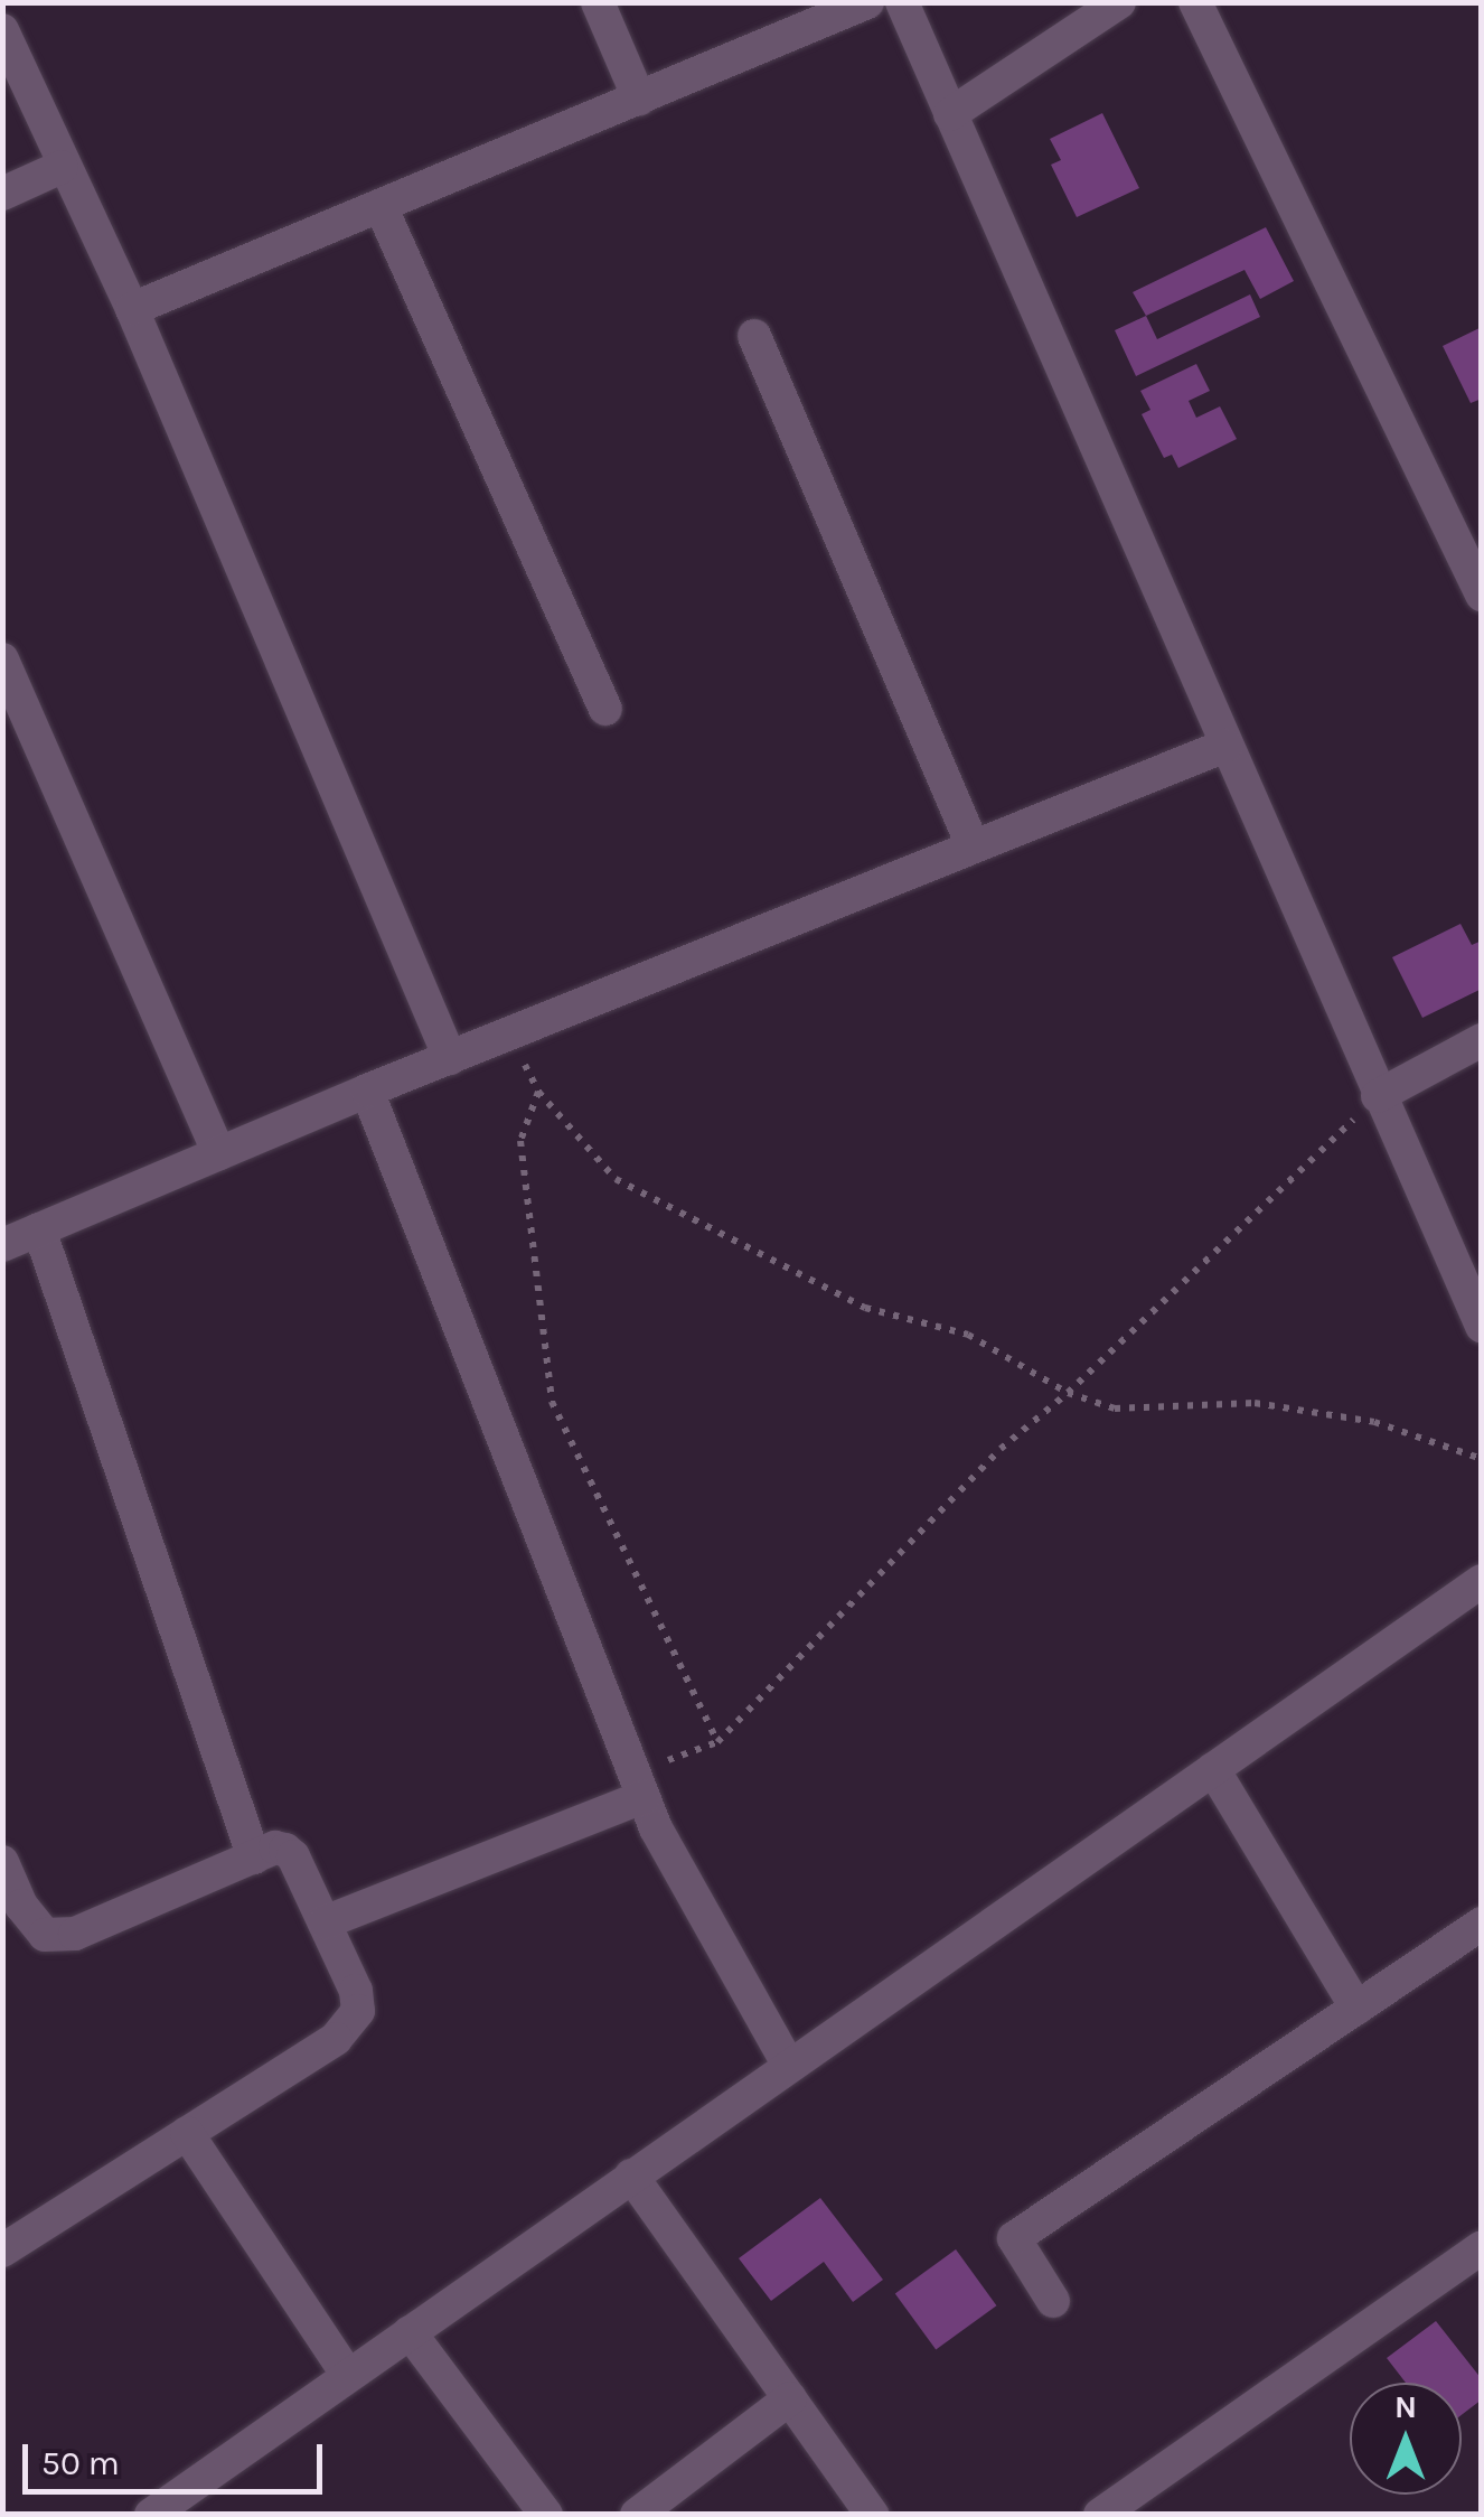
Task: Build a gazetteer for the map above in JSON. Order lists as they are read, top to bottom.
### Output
{
  "scale_bar": "50 m",
  "north": "top"
}
